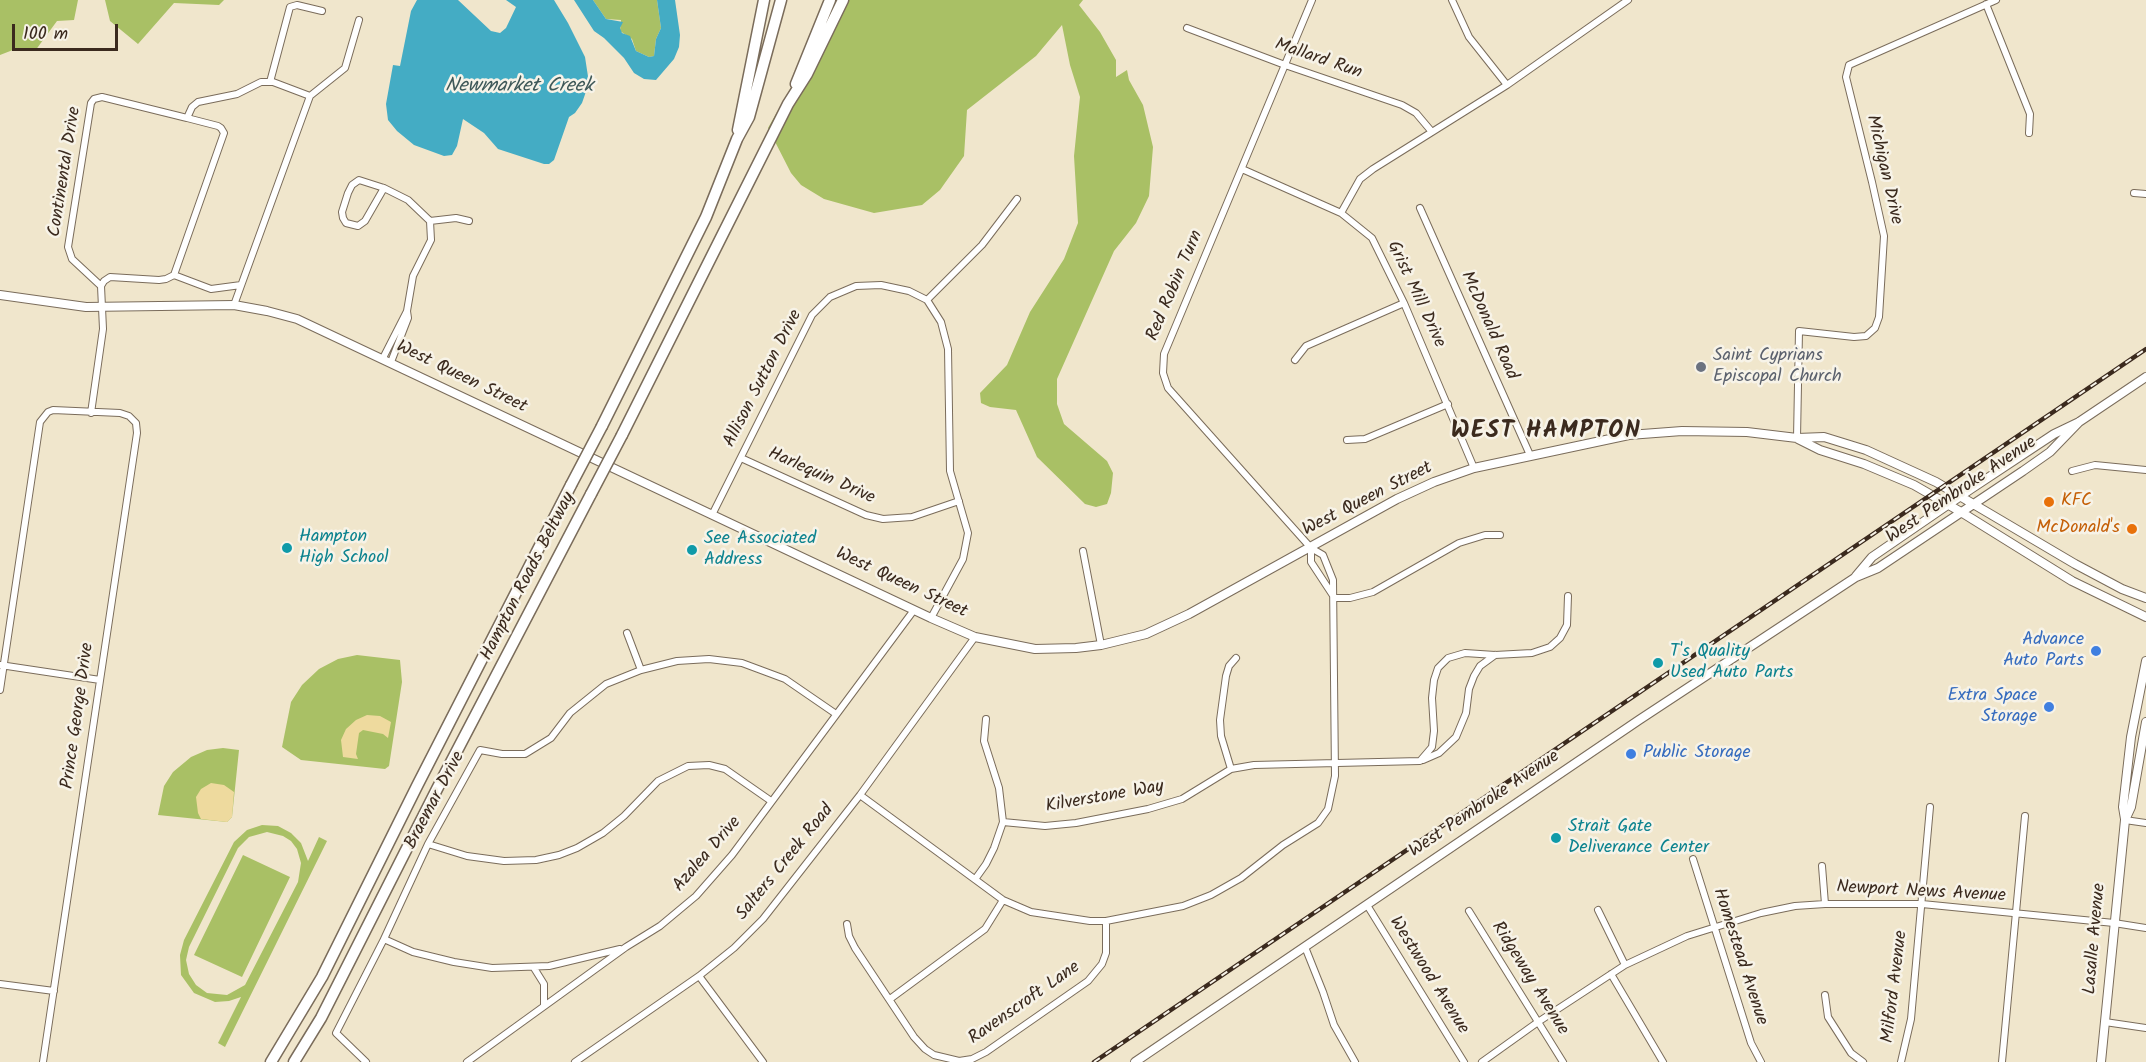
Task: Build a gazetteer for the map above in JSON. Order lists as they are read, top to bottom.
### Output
{
  "streets": {
    "highway": ["Hampton Roads Beltway"],
    "main road": ["West Queen Street", "West Pembroke Avenue", "Lasalle Avenue"],
    "street": [
      "Mallard Run",
      "Michigan Drive",
      "Continental Drive",
      "Red Robin Turn",
      "Grist Mill Drive",
      "McDonald Road",
      "Allison Sutton Drive",
      "Harlequin Drive",
      "Prince George Drive",
      "Kilverstone Way",
      "Braemar Drive",
      "Azalea Drive",
      "Salters Creek Road",
      "Newport News Avenue",
      "Homestead Avenue",
      "Westwood Avenue",
      "Ridgeway Avenue",
      "Milford Avenue",
      "Ravenscroft Lane"
    ]
  },
  "crossings": [
    ["Mallard Run", "Red Robin Turn"],
    ["Michigan Drive", "West Queen Street"],
    ["Red Robin Turn", "Grist Mill Drive"],
    ["Red Robin Turn", "West Queen Street"],
    ["Red Robin Turn", "Kilverstone Way"],
    ["Red Robin Turn", "Salters Creek Road"],
    ["Red Robin Turn", "Ravenscroft Lane"],
    ["Grist Mill Drive", "West Queen Street"],
    ["McDonald Road", "West Queen Street"],
    ["West Queen Street", "Allison Sutton Drive"],
    ["West Queen Street", "West Pembroke Avenue"],
    ["West Queen Street", "Azalea Drive"],
    ["West Queen Street", "Salters Creek Road"],
    ["Allison Sutton Drive", "Harlequin Drive"],
    ["West Pembroke Avenue", "Westwood Avenue"],
    ["Braemar Drive", "Azalea Drive"],
    ["Newport News Avenue", "Lasalle Avenue"],
    ["Newport News Avenue", "Homestead Avenue"],
    ["Newport News Avenue", "Ridgeway Avenue"],
    ["Newport News Avenue", "Milford Avenue"]
  ],
  "districts": ["WEST HAMPTON"],
  "water": ["Newmarket Creek"],
  "places": [
    "Saint Cyprians Episcopal Church",
    "KFC",
    "McDonald's",
    "Hampton High School",
    "See Associated Address",
    "Advance Auto Parts",
    "T's Quality Used Auto Parts",
    "Extra Space Storage",
    "Public Storage",
    "Strait Gate Deliverance Center"
  ],
  "scale_bar": "100 m"
}
